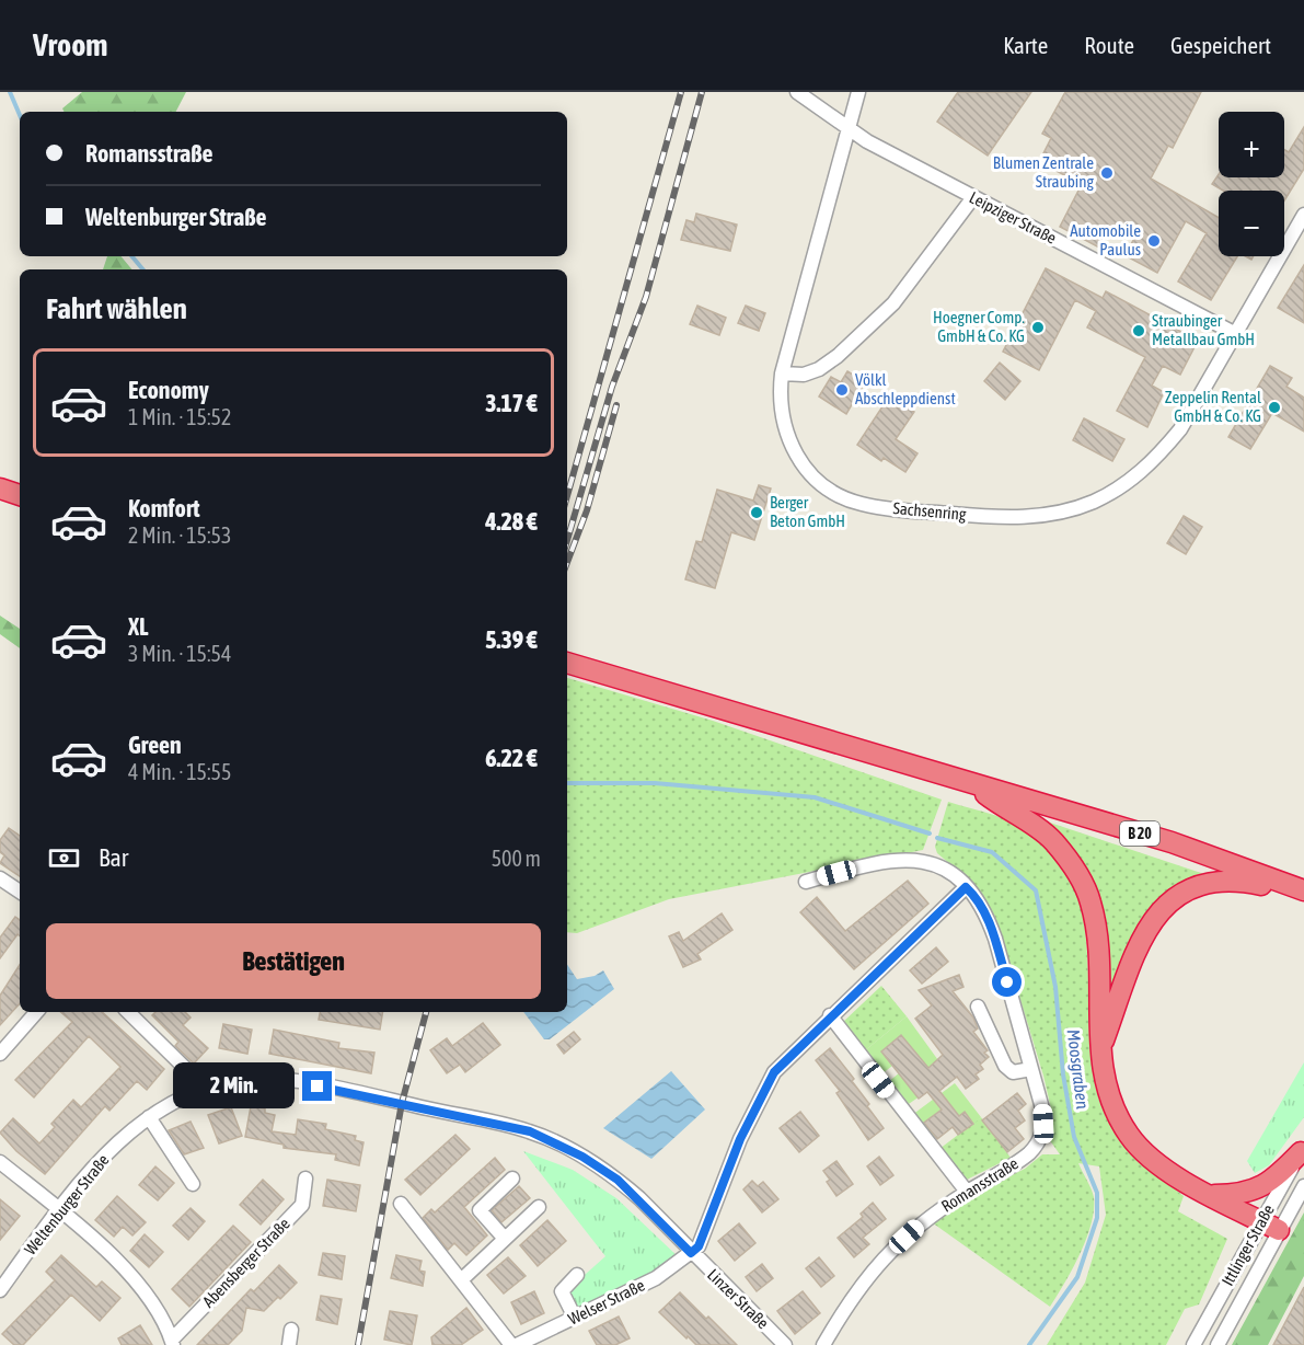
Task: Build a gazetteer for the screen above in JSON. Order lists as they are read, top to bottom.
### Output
{
  "streets": {
    "highway": ["B 20"],
    "street": [
      "Leipziger Straße",
      "Sachsenring",
      "Romansstraße",
      "Weltenburger Straße",
      "Ittlinger Straße",
      "Abensberger Straße",
      "Linzer Straße",
      "Welser Straße"
    ]
  },
  "crossings": [
    ["Leipziger Straße", "Sachsenring"],
    ["Weltenburger Straße", "Linzer Straße"],
    ["Linzer Straße", "Welser Straße"]
  ],
  "water": ["Moosgraben"],
  "places": [
    "Blumen Zentrale Straubing",
    "Automobile Paulus",
    "Hoegner Comp. GmbH & Co. KG",
    "Straubinger Metallbau GmbH",
    "Völkl Abschleppdienst",
    "Zeppelin Rental GmbH & Co. KG",
    "Berger Beton GmbH"
  ],
  "page": {
    "header": "Vroom",
    "nav": ["Karte", "Route", "Gespeichert"],
    "map_buttons": ["+", "−"],
    "banner": ["Romansstraße", "Weltenburger Straße"],
    "heading": "Fahrt wählen",
    "list": [
      {
        "name": "Economy",
        "note": "1 Min. · 15:52",
        "value": "3.17 €"
      },
      {
        "name": "Komfort",
        "note": "2 Min. · 15:53",
        "value": "4.28 €"
      },
      {
        "name": "XL",
        "note": "3 Min. · 15:54",
        "value": "5.39 €"
      },
      {
        "name": "Green",
        "note": "4 Min. · 15:55",
        "value": "6.22 €"
      }
    ],
    "pay": ["Bar", "500 m"],
    "buttons": "Bestätigen",
    "bubble": "2 Min."
  }
}
